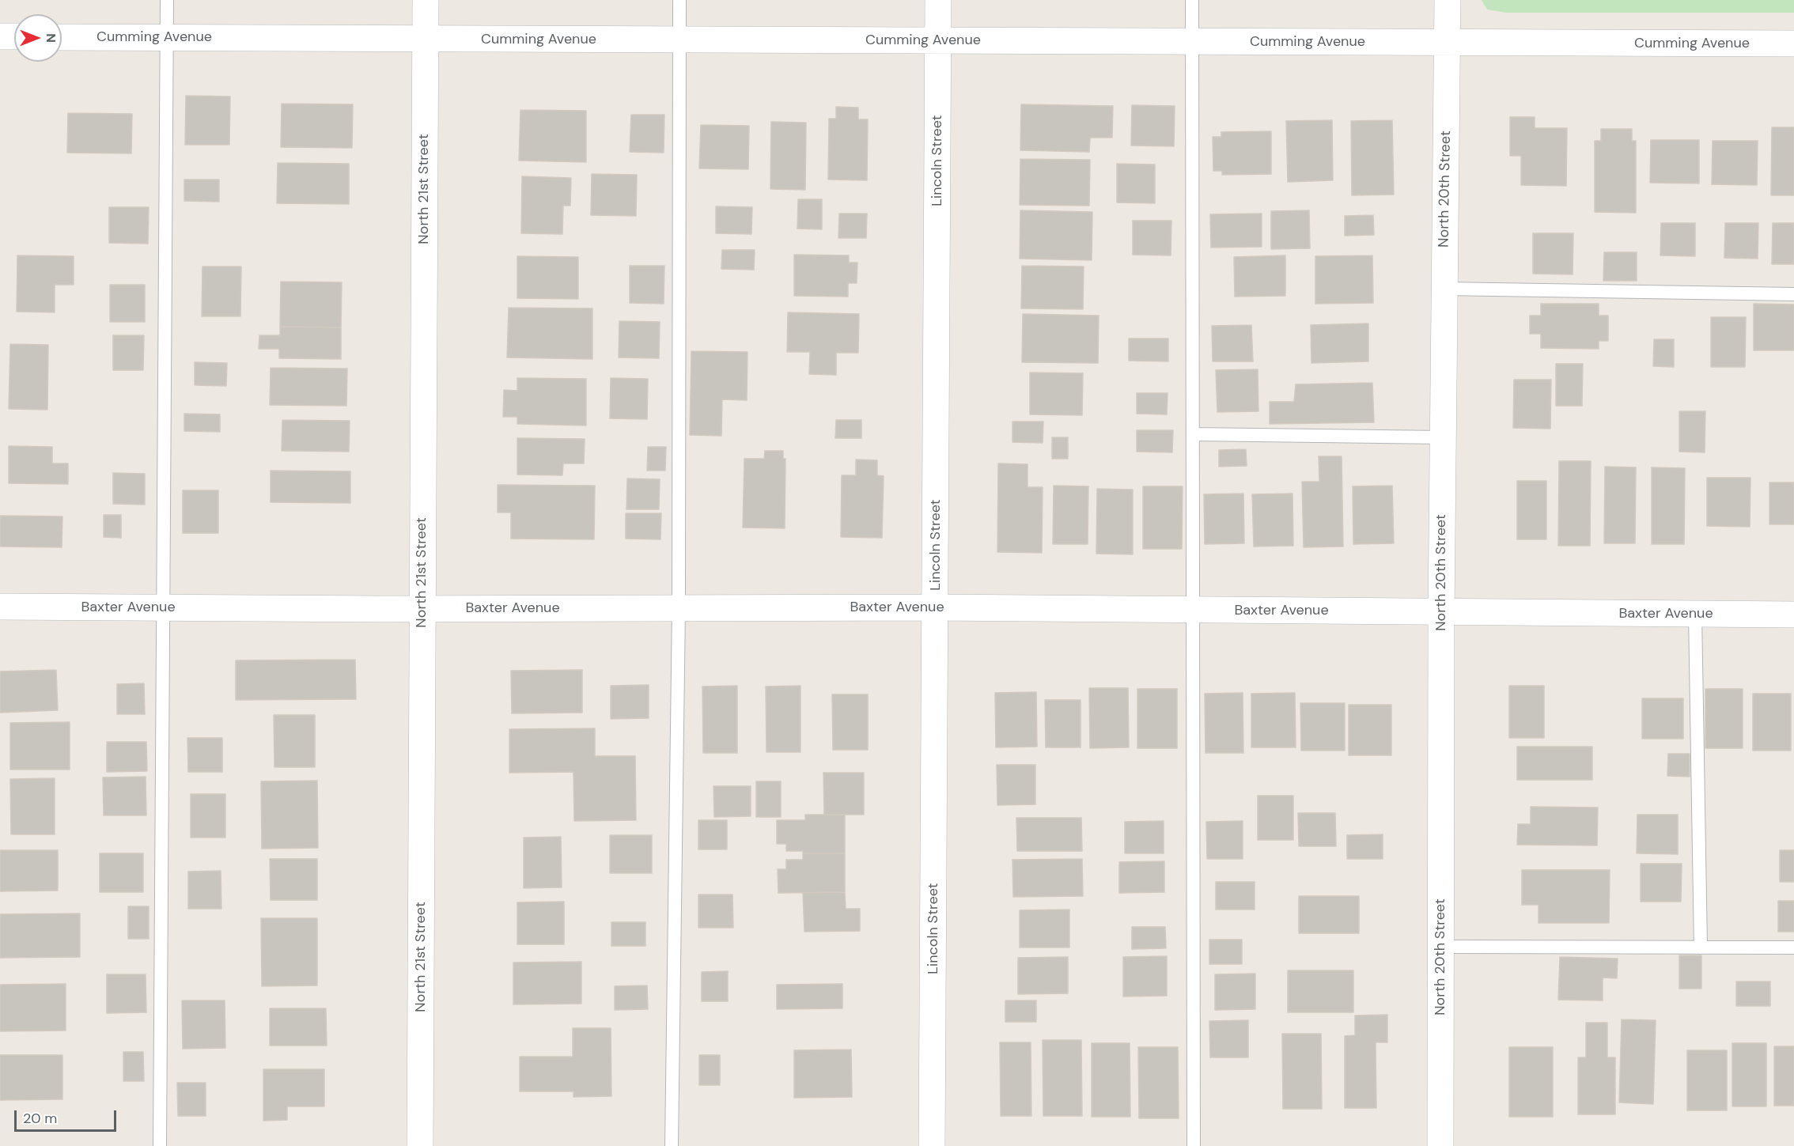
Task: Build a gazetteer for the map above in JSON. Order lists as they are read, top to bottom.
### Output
{
  "streets": {
    "street": [
      "Cumming Avenue",
      "Lincoln Street",
      "North 21st Street",
      "North 20th Street",
      "Baxter Avenue"
    ]
  },
  "crossings": [
    ["Cumming Avenue", "Lincoln Street"],
    ["Cumming Avenue", "North 21st Street"],
    ["Cumming Avenue", "North 20th Street"],
    ["Lincoln Street", "Baxter Avenue"],
    ["North 21st Street", "Baxter Avenue"],
    ["North 20th Street", "Baxter Avenue"]
  ],
  "scale_bar": "20 m",
  "north": "right"
}
